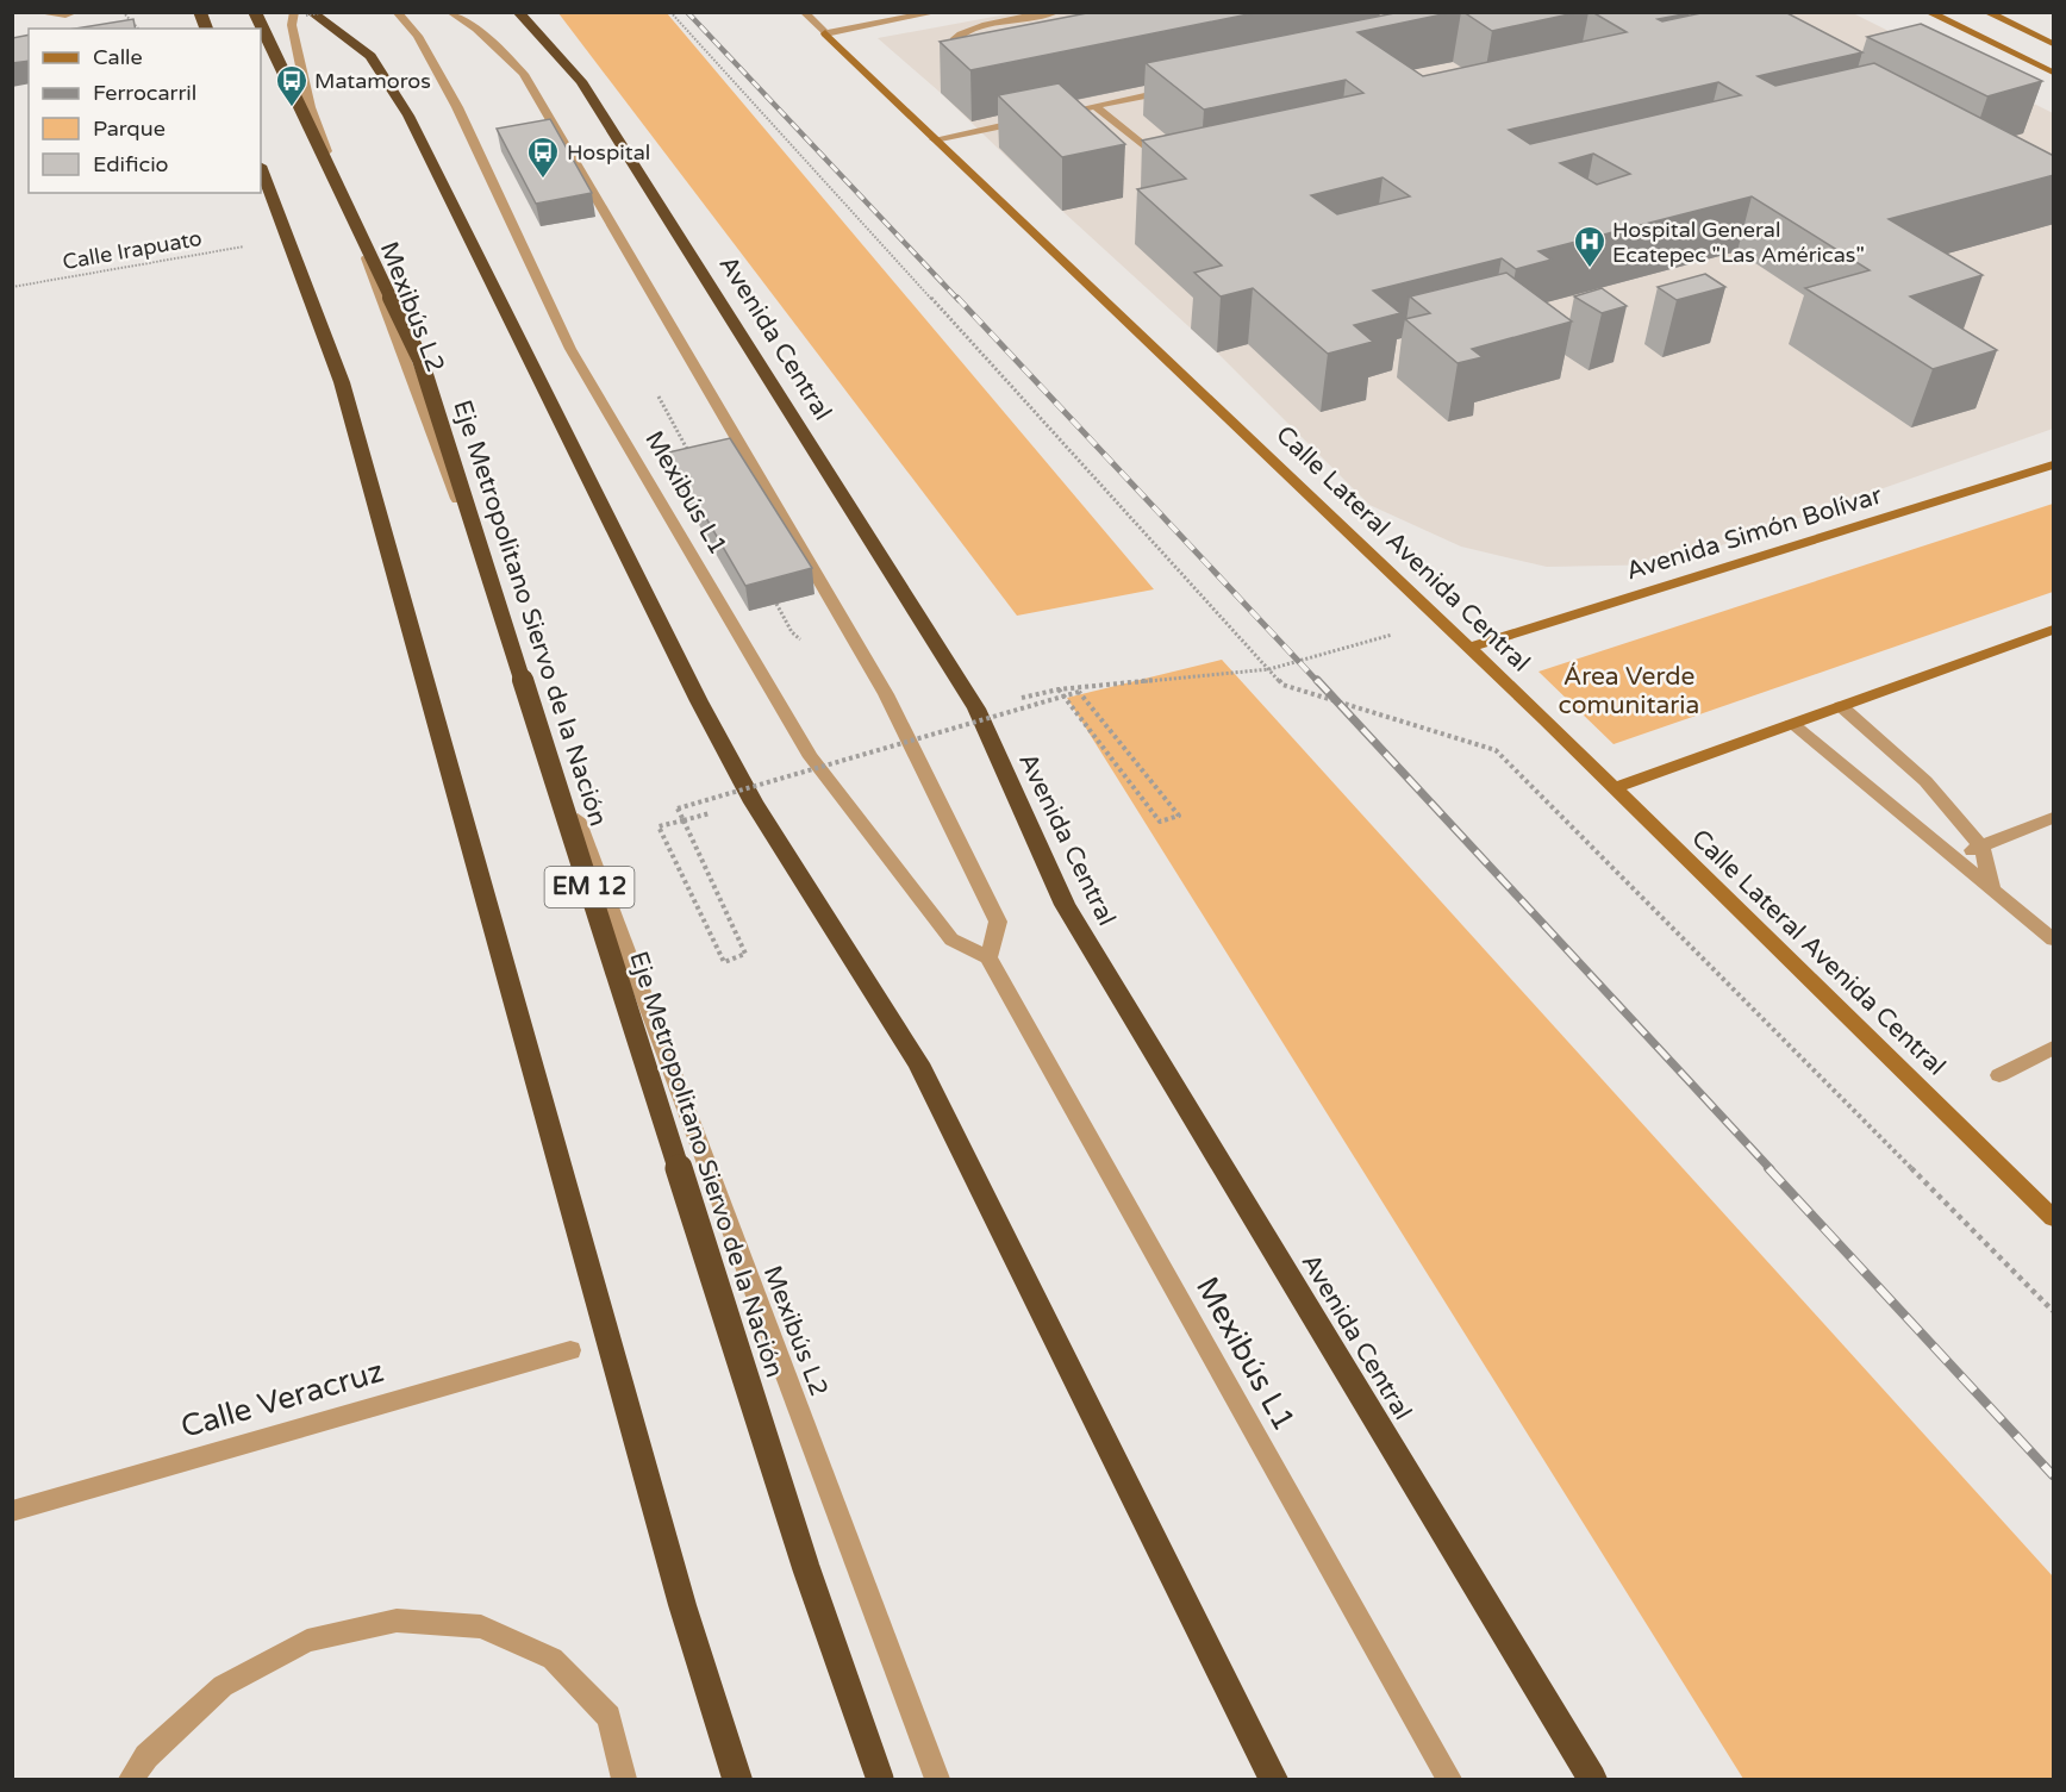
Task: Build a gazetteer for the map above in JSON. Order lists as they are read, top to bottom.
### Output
{
  "streets": {
    "highway": ["Avenida Central", "Eje Metropolitano Siervo de la Nación", "EM 12"],
    "street": [
      "Mexibús L2",
      "Mexibús L1",
      "Avenida Simón Bolívar",
      "Calle Lateral Avenida Central",
      "Calle Veracruz"
    ],
    "path": ["Calle Irapuato"]
  },
  "crossings": [
    ["Avenida Simón Bolívar", "Calle Lateral Avenida Central"]
  ],
  "parks": ["Área Verde comunitaria"],
  "places": {
    "bus stop": ["Matamoros", "Hospital"],
    "hospital": ["Hospital General Ecatepec \"Las Américas\""]
  },
  "legend": [
    "Calle",
    "Ferrocarril",
    "Parque",
    "Edificio"
  ]
}
